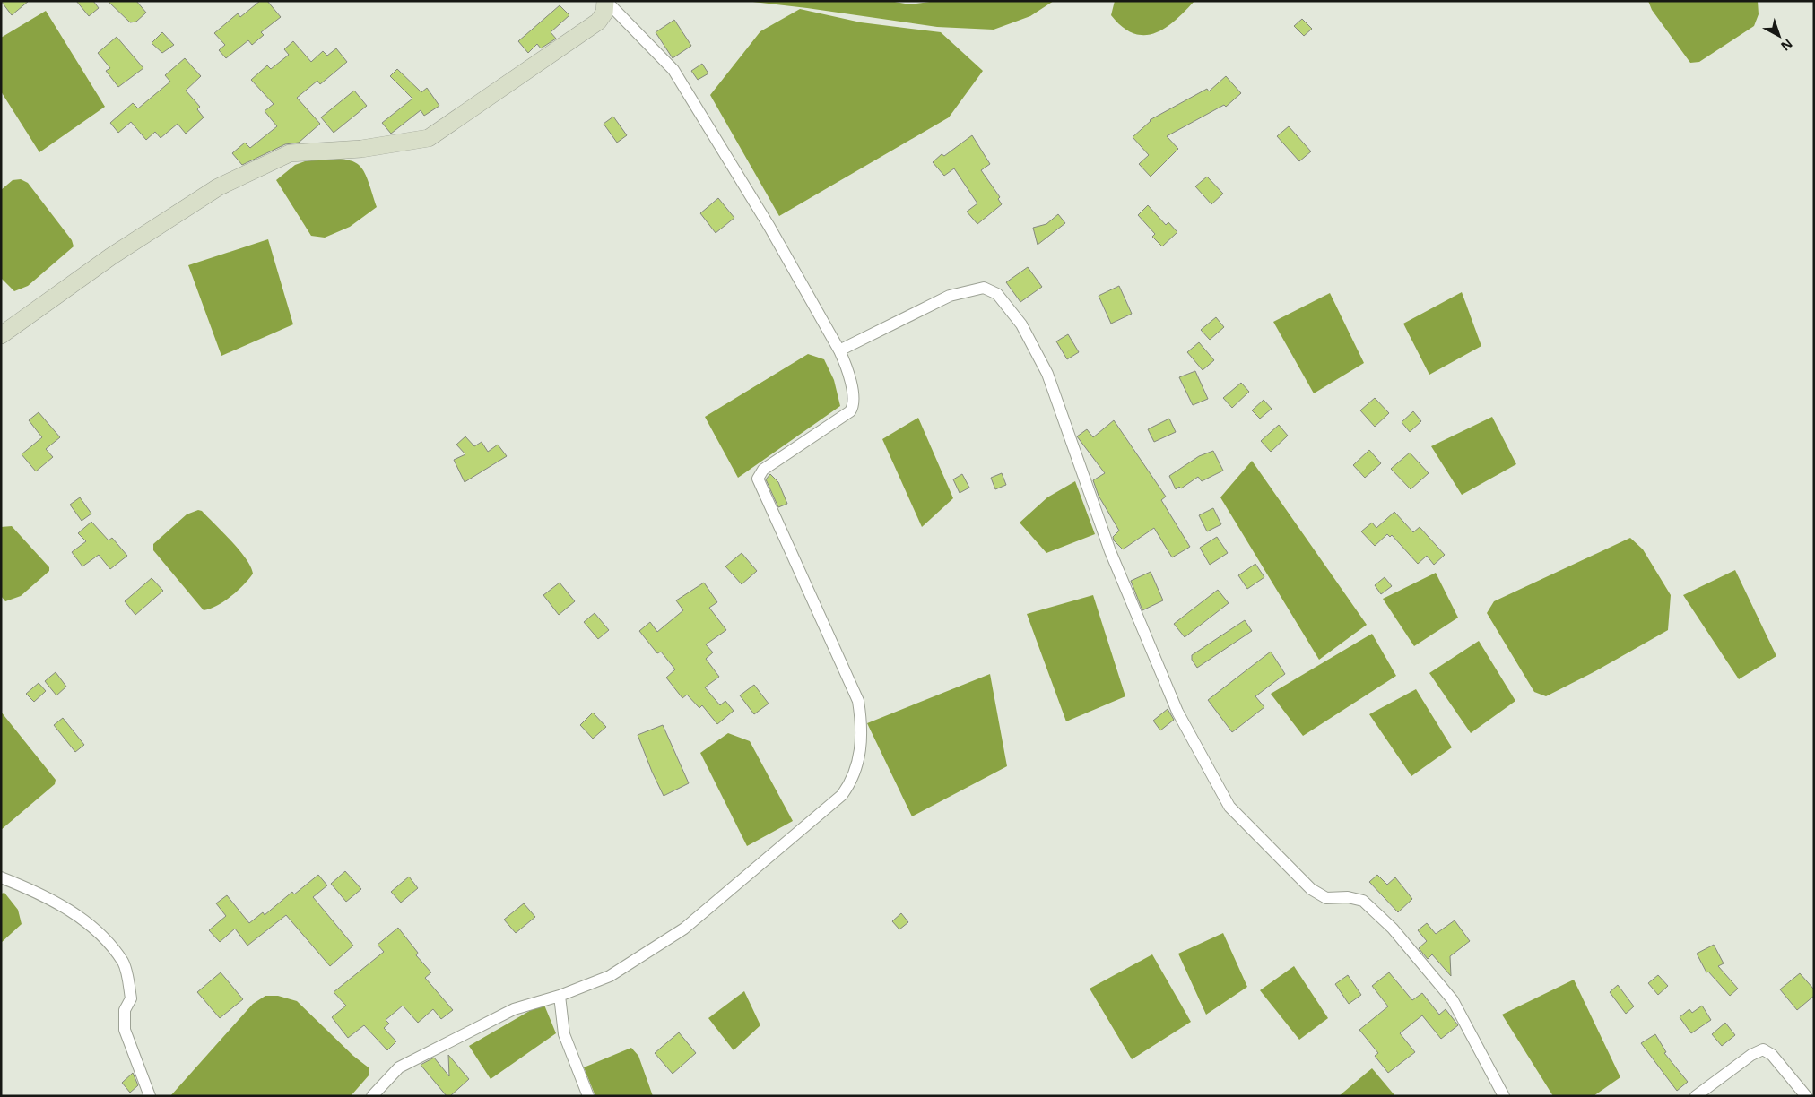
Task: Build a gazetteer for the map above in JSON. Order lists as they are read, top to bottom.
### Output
{
  "north": "bottom right"
}
